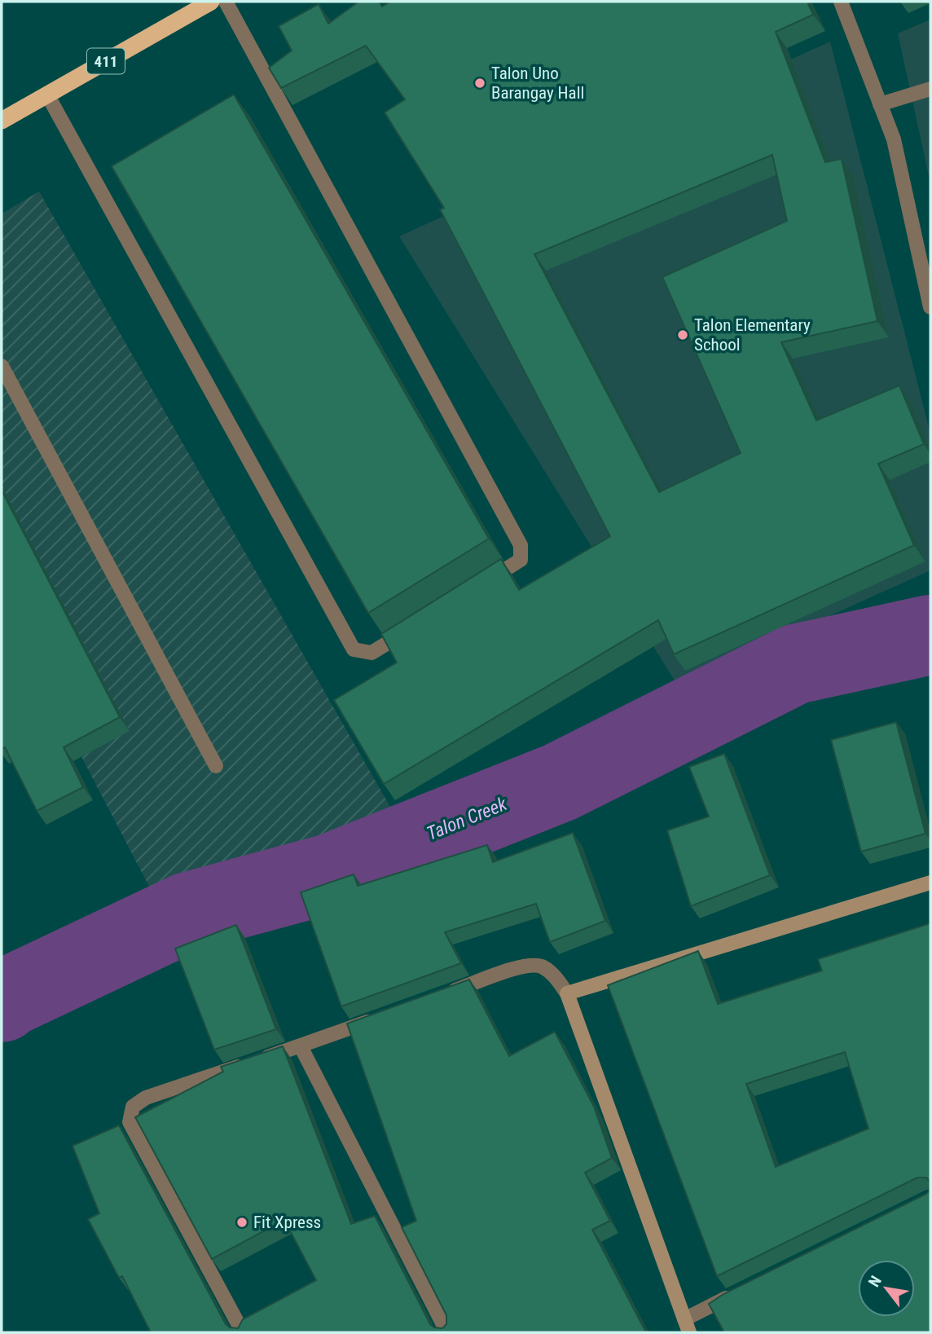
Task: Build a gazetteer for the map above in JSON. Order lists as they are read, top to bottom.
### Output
{
  "streets": {
    "highway": ["411"]
  },
  "water": ["Talon Creek"],
  "places": ["Talon Uno Barangay Hall", "Talon Elementary School", "Fit Xpress"],
  "north": "top left"
}
